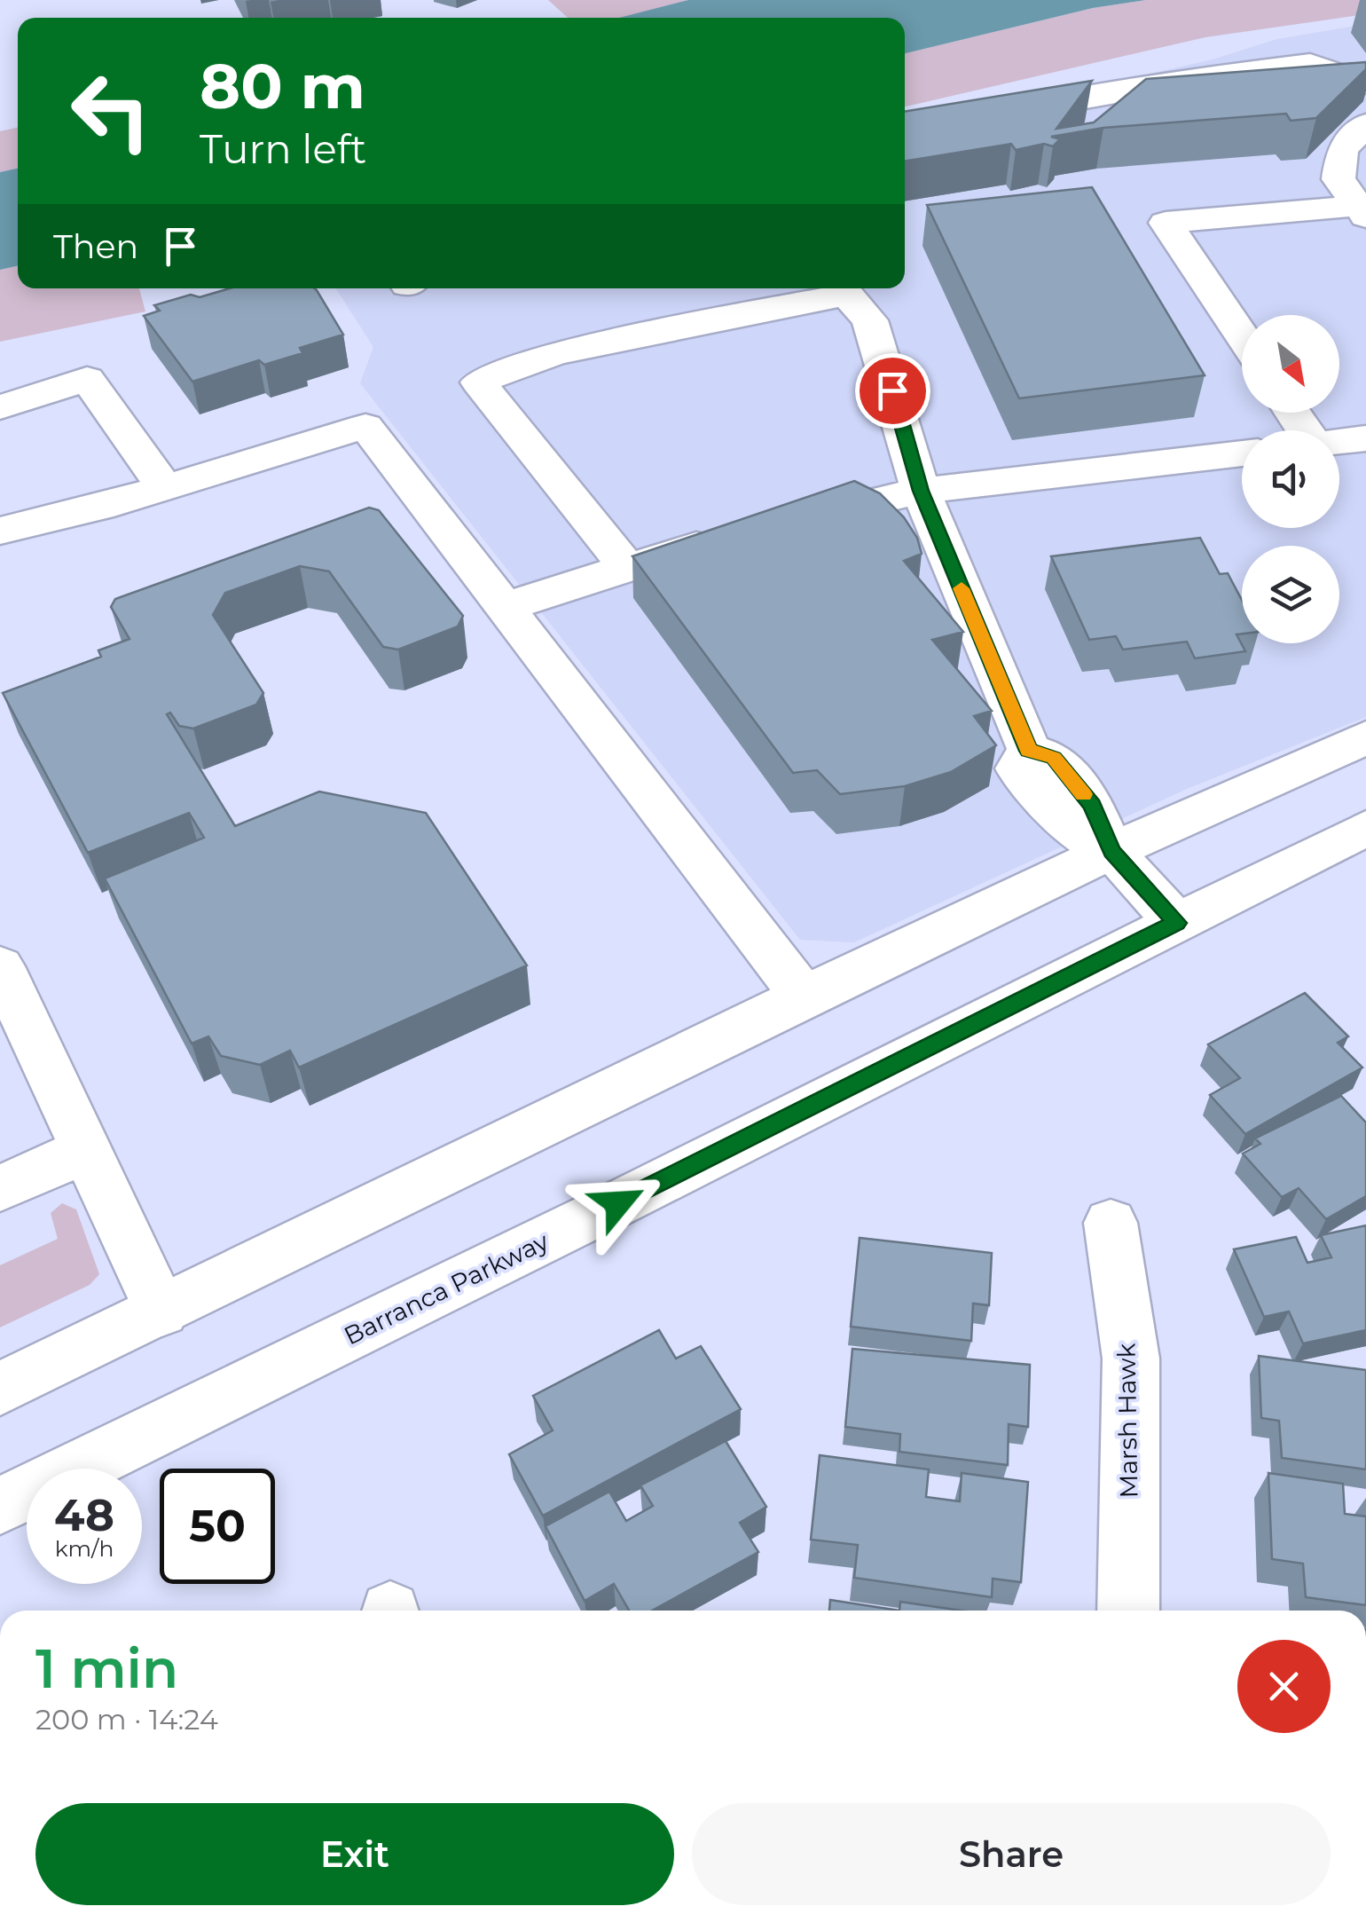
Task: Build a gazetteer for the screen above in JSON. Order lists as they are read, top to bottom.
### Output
{
  "streets": {
    "main road": ["Barranca Parkway", "Marsh Hawk"]
  },
  "north": "bottom right",
  "page": {
    "turn": ["80 m", "Turn left"],
    "then": "Then",
    "speed": "48 km/h",
    "limit": "50",
    "heading": ["1 min", "200 m · 14:24"],
    "buttons": ["Exit", "Share"]
  }
}
